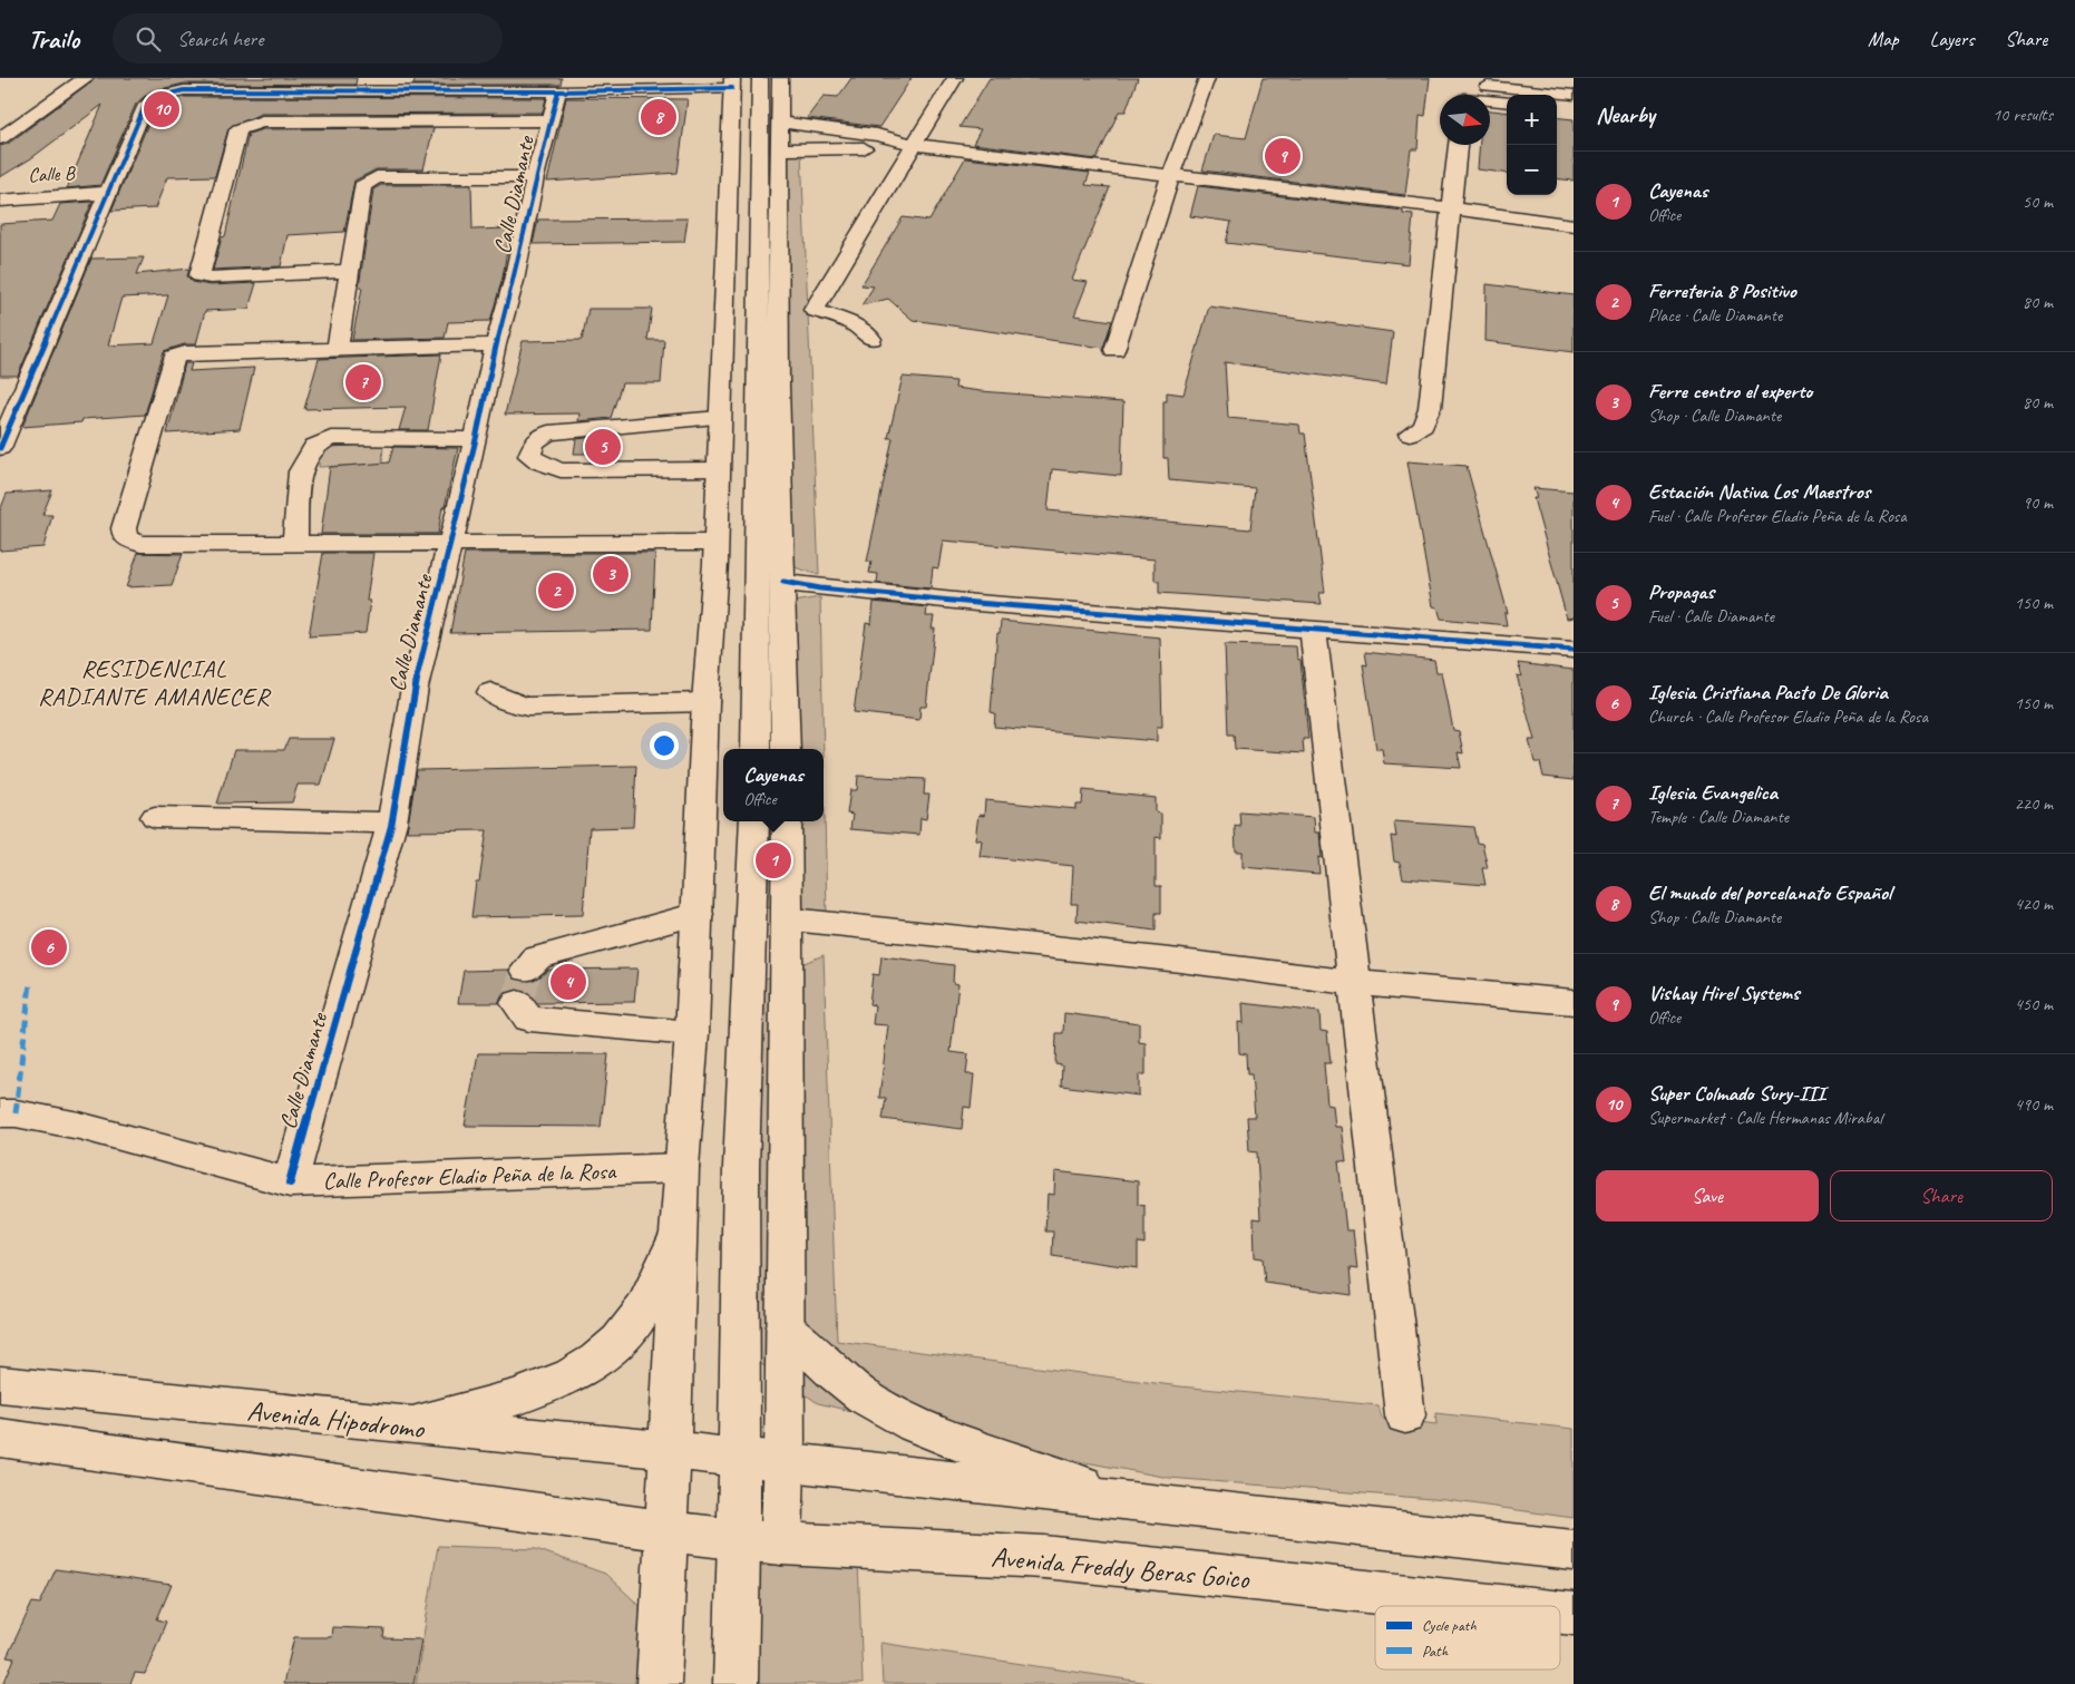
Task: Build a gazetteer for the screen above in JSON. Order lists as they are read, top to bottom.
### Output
{
  "streets": {
    "street": [
      "Calle B",
      "Calle Diamante",
      "Calle Profesor Eladio Peña de la Rosa",
      "Avenida Hipodromo",
      "Avenida Freddy Beras Goico"
    ]
  },
  "crossings": [
    ["Calle Diamante", "Calle Profesor Eladio Peña de la Rosa"]
  ],
  "districts": ["RESIDENCIAL RADIANTE AMANECER"],
  "legend": ["Cycle path", "Path"],
  "north": "right",
  "page": {
    "header": "Trailo",
    "search": "Search here",
    "nav": ["Map", "Layers", "Share"],
    "heading": ["Nearby", "10 results"],
    "pins": [
      "10",
      "8",
      "9",
      "7",
      "5",
      "3",
      "2",
      "1",
      "6",
      "4"
    ],
    "map_buttons": ["+", "−"],
    "list": [
      {
        "mark": "1",
        "name": "Cayenas",
        "note": "Office",
        "value": "50 m"
      },
      {
        "mark": "2",
        "name": "Ferreteria 8 Positivo",
        "note": "Place · Calle Diamante",
        "value": "80 m"
      },
      {
        "mark": "3",
        "name": "Ferre centro el experto",
        "note": "Shop · Calle Diamante",
        "value": "80 m"
      },
      {
        "mark": "4",
        "name": "Estación Nativa Los Maestros",
        "note": "Fuel · Calle Profesor Eladio Peña de la Rosa",
        "value": "90 m"
      },
      {
        "mark": "5",
        "name": "Propagas",
        "note": "Fuel · Calle Diamante",
        "value": "150 m"
      },
      {
        "mark": "6",
        "name": "Iglesia Cristiana Pacto De Gloria",
        "note": "Church · Calle Profesor Eladio Peña de la Rosa",
        "value": "150 m"
      },
      {
        "mark": "7",
        "name": "Iglesia Evangelica",
        "note": "Temple · Calle Diamante",
        "value": "220 m"
      },
      {
        "mark": "8",
        "name": "El mundo del porcelanato Español",
        "note": "Shop · Calle Diamante",
        "value": "420 m"
      },
      {
        "mark": "9",
        "name": "Vishay Hirel Systems",
        "note": "Office",
        "value": "450 m"
      },
      {
        "mark": "10",
        "name": "Super Colmado Sury-III",
        "note": "Supermarket · Calle Hermanas Mirabal",
        "value": "490 m"
      }
    ],
    "popup": ["Cayenas", "Office"],
    "buttons": ["Save", "Share"]
  }
}
